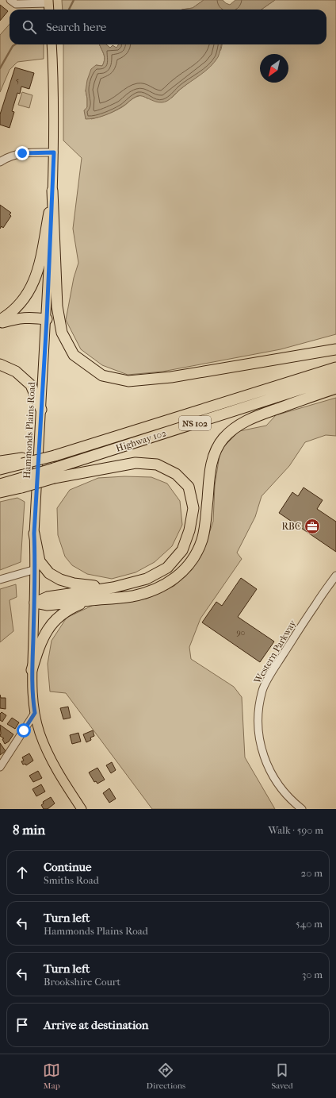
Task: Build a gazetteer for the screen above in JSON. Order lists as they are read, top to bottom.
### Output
{
  "streets": {
    "highway": ["NS 102", "Highway 102"],
    "main road": ["Hammonds Plains Road"],
    "street": ["Western Parkway"]
  },
  "places": {
    "office": ["RBC"]
  },
  "house_numbers": ["5", "90"],
  "north": "bottom left",
  "page": {
    "search": "Search here",
    "heading": ["8 min", "Walk · 590 m"],
    "list": [
      ["Continue", "Smiths Road", "20 m"],
      ["Turn left", "Hammonds Plains Road", "540 m"],
      ["Turn left", "Brookshire Court", "30 m"],
      "Arrive at destination"
    ],
    "nav": ["Map", "Directions", "Saved"]
  }
}
